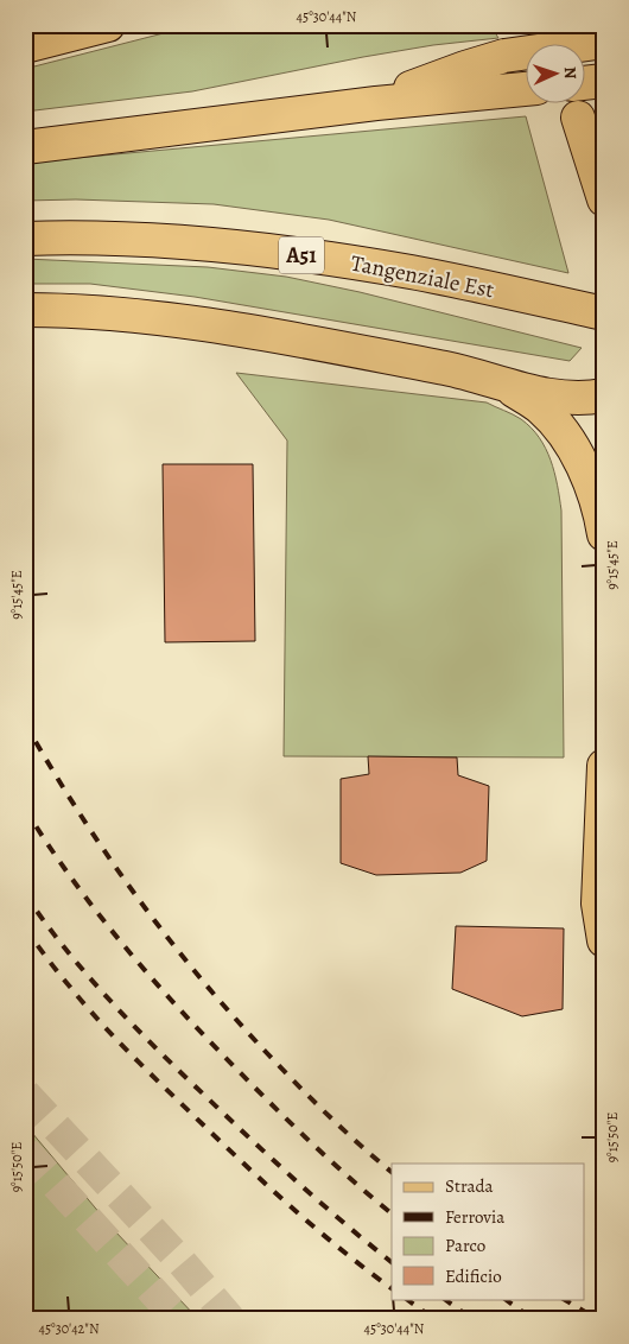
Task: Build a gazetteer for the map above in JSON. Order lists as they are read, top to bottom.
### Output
{
  "streets": {
    "main road": ["A51", "Tangenziale Est"]
  },
  "legend": [
    "Strada",
    "Ferrovia",
    "Parco",
    "Edificio"
  ],
  "north": "right",
  "coordinates": [
    "45°30'44\"N",
    "9°15'45\"E",
    "9°15'50\"E",
    "45°30'42\"N"
  ]
}
